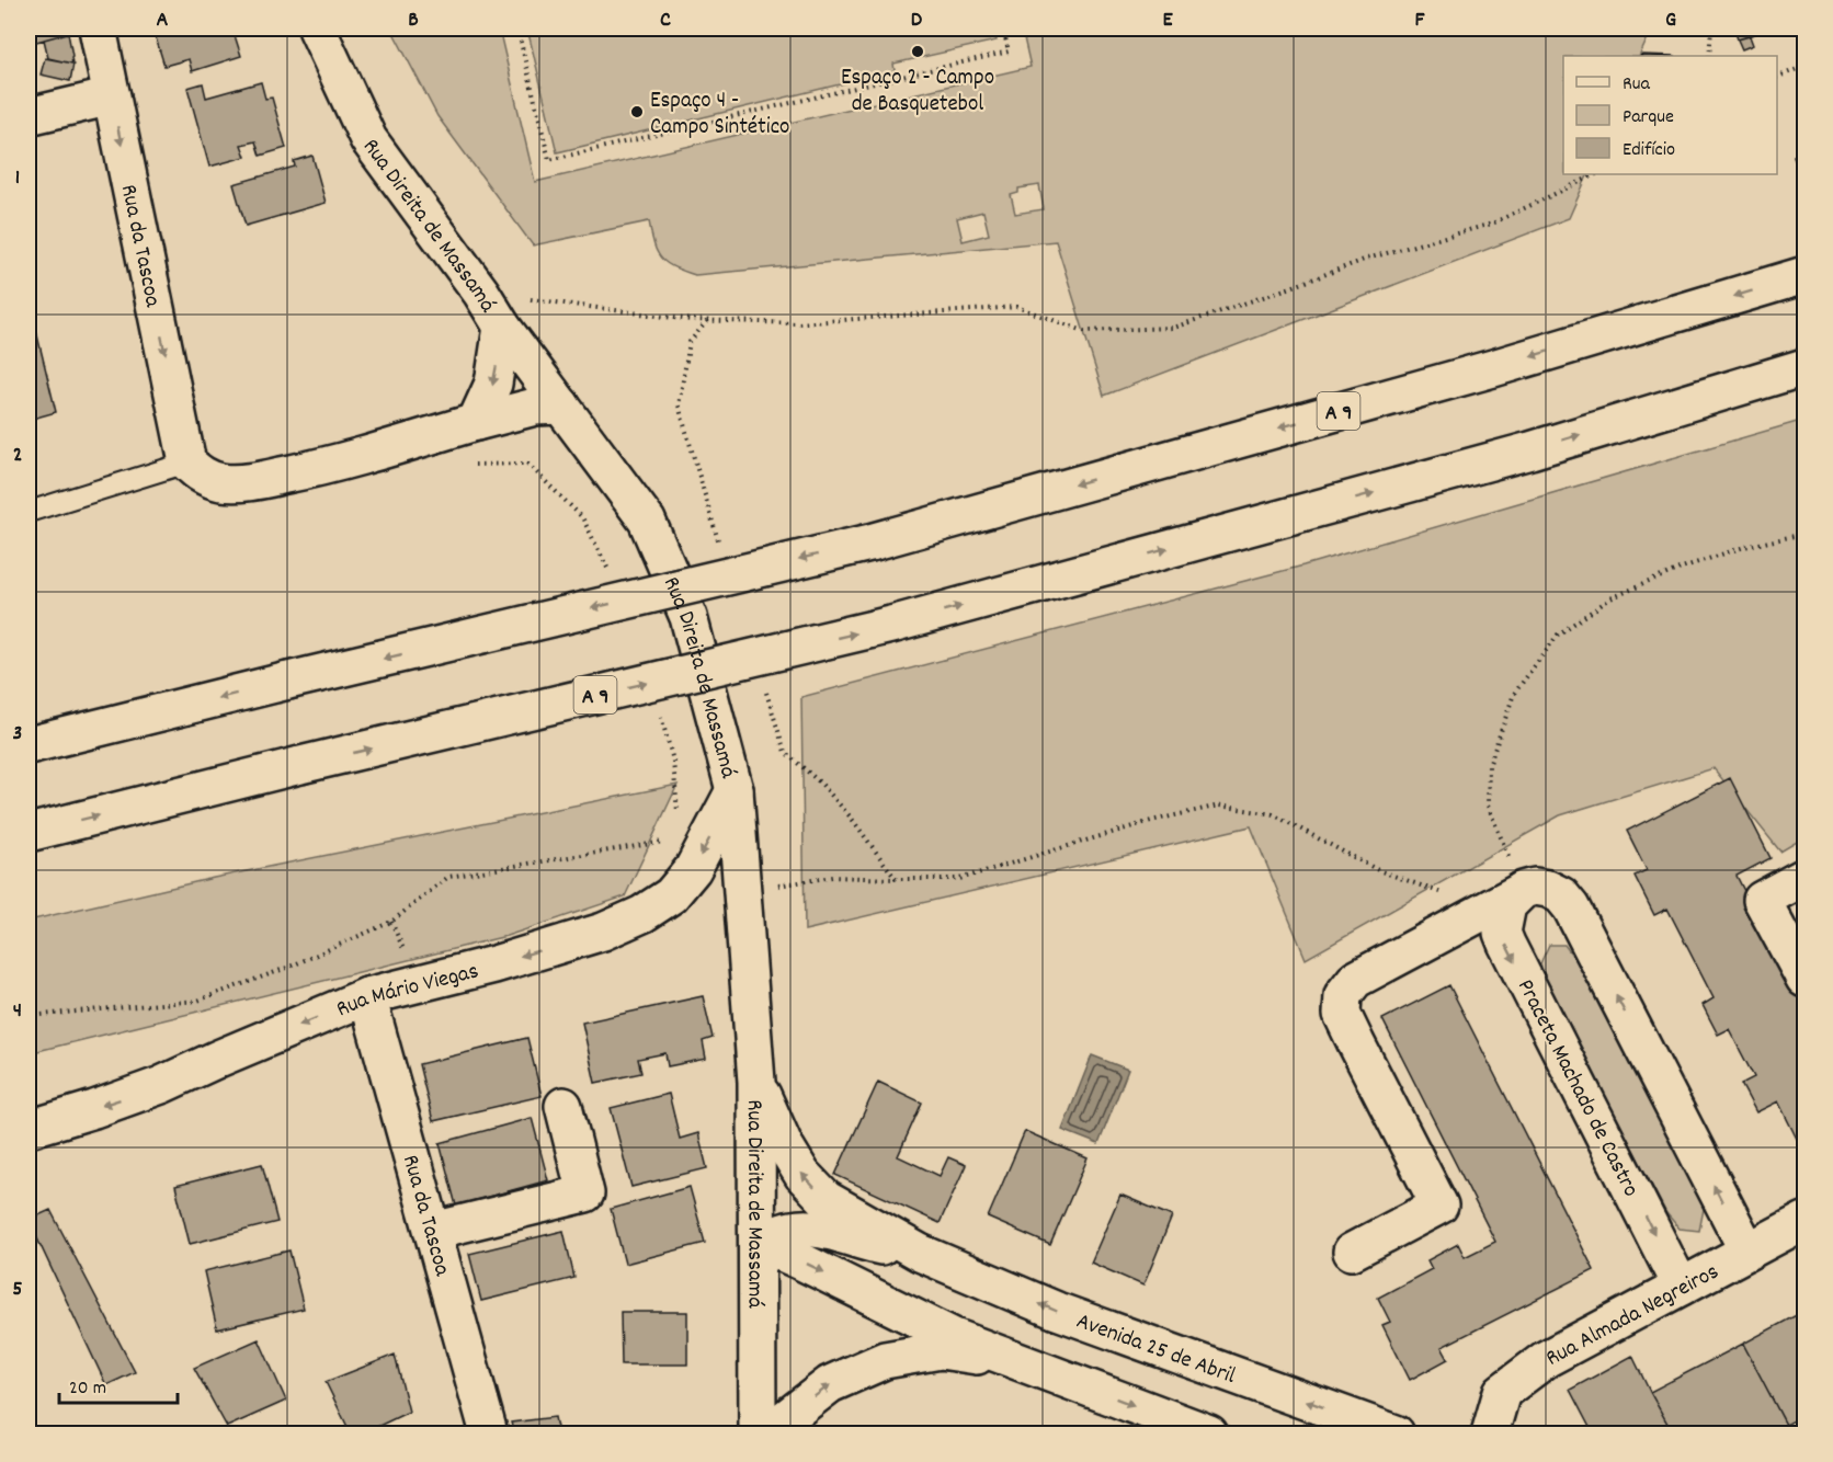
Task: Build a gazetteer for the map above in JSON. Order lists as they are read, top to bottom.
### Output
{
  "streets": {
    "main road": [
      "Rua Direita de Massamá",
      "Rua da Tascoa",
      "A 9",
      "Rua Mário Viegas",
      "Praceta Machado de Castro",
      "Rua Almada Negreiros",
      "Avenida 25 de Abril"
    ]
  },
  "crossings": [
    ["Rua Direita de Massamá", "Rua Mário Viegas"],
    ["Rua Direita de Massamá", "Avenida 25 de Abril"],
    ["Rua da Tascoa", "Rua Mário Viegas"],
    ["Praceta Machado de Castro", "Rua Almada Negreiros"]
  ],
  "one_way": ["Rua da Tascoa"],
  "places": ["Espaço 2 - Campo de Basquetebol", "Espaço 4 - Campo Sintético"],
  "legend": ["Rua", "Parque", "Edifício"],
  "scale_bar": "20 m",
  "grid": {
    "columns": [
      "A",
      "B",
      "C",
      "D",
      "E",
      "F",
      "G"
    ],
    "rows": [
      "1",
      "2",
      "3",
      "4",
      "5"
    ]
  }
}
